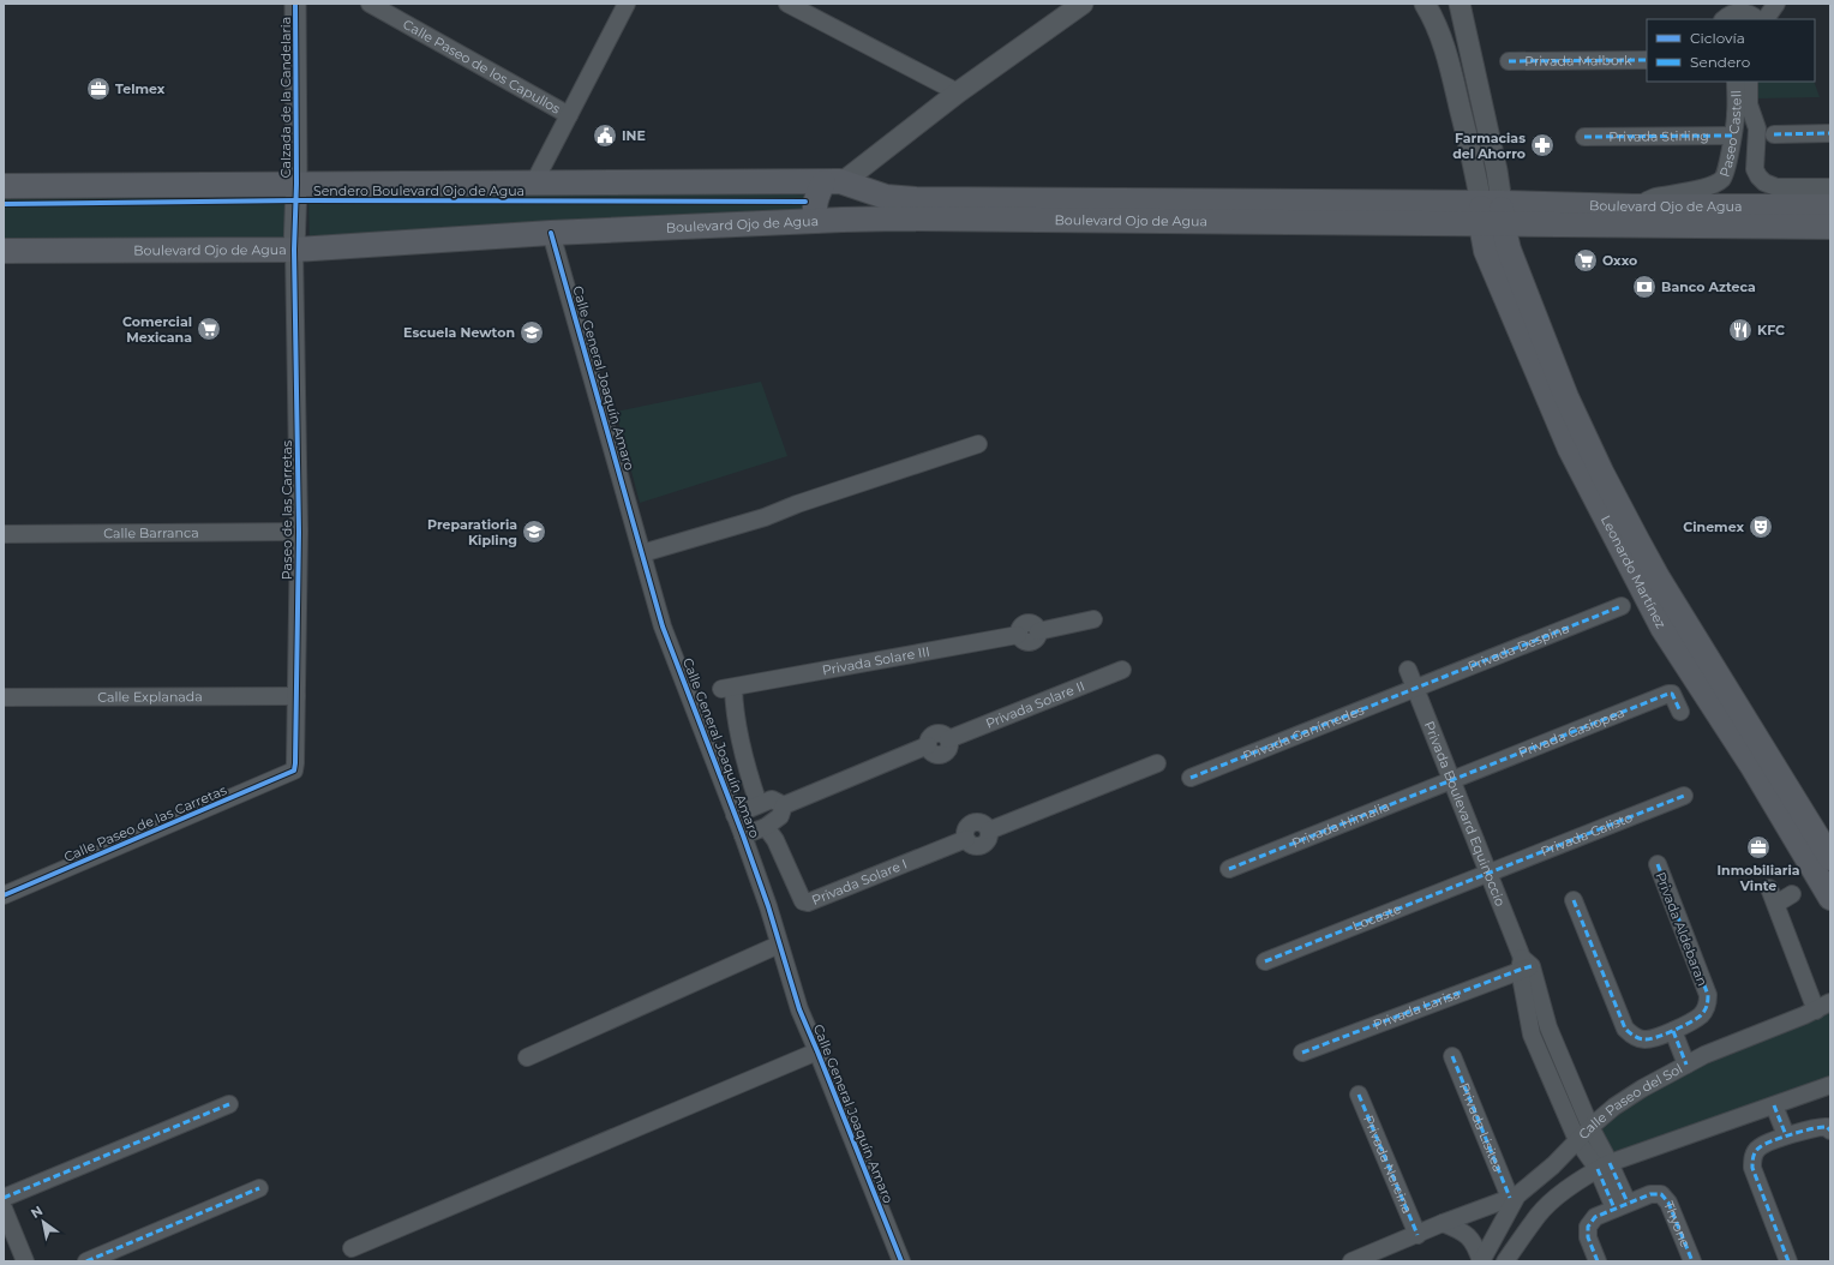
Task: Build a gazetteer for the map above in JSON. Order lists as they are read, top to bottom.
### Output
{
  "streets": {
    "main road": ["Boulevard Ojo de Agua", "Leonardo Martínez"],
    "street": [
      "Privada Malbork",
      "Calle Paseo de los Capullos",
      "Calzada de la Candelaria",
      "Paseo Castell",
      "Privada Stirling",
      "Calle General Joaquín Amaro",
      "Paseo de las Carretas",
      "Calle Barranca",
      "Privada Despina",
      "Privada Solare III",
      "Calle Explanada",
      "Privada Solare II",
      "Privada Casiopea",
      "Privada Ganímedes",
      "Privada Boulevard Equinoccio",
      "Calle Paseo de las Carretas",
      "Privada Himalia",
      "Privada Calisto",
      "Privada Solare I",
      "Locaste",
      "Privada Aldebaran",
      "Privada Larisa",
      "Calle Paseo del Sol",
      "Privada Lisitea",
      "Privada Nereina",
      "Thyone"
    ],
    "cycle path": ["Sendero Boulevard Ojo de Agua"]
  },
  "crossings": [
    ["Calzada de la Candelaria", "Boulevard Ojo de Agua"],
    ["Calzada de la Candelaria", "Paseo de las Carretas"],
    ["Paseo Castell", "Privada Stirling"],
    ["Paseo Castell", "Boulevard Ojo de Agua"],
    ["Boulevard Ojo de Agua", "Calle General Joaquín Amaro"],
    ["Boulevard Ojo de Agua", "Paseo de las Carretas"],
    ["Boulevard Ojo de Agua", "Leonardo Martínez"],
    ["Paseo de las Carretas", "Calle Barranca"],
    ["Paseo de las Carretas", "Calle Explanada"],
    ["Paseo de las Carretas", "Calle Paseo de las Carretas"],
    ["Privada Despina", "Privada Ganímedes"],
    ["Privada Despina", "Privada Boulevard Equinoccio"],
    ["Privada Casiopea", "Privada Boulevard Equinoccio"],
    ["Privada Casiopea", "Privada Himalia"],
    ["Privada Ganímedes", "Privada Boulevard Equinoccio"],
    ["Privada Boulevard Equinoccio", "Privada Himalia"],
    ["Privada Boulevard Equinoccio", "Privada Calisto"],
    ["Privada Boulevard Equinoccio", "Locaste"],
    ["Privada Boulevard Equinoccio", "Privada Larisa"],
    ["Privada Boulevard Equinoccio", "Calle Paseo del Sol"],
    ["Privada Calisto", "Locaste"],
    ["Calle Paseo del Sol", "Privada Lisitea"]
  ],
  "places": {
    "office": ["Telmex", "Inmobiliaria Vinte"],
    "public building": ["INE"],
    "pharmacy": ["Farmacias del Ahorro"],
    "supermarket": ["Oxxo", "Comercial Mexicana"],
    "bank": ["Banco Azteca"],
    "restaurant": ["KFC"],
    "school or university": ["Escuela Newton", "Preparatioria Kipling"],
    "theatre": ["Cinemex"]
  },
  "legend": ["Ciclovía", "Sendero"],
  "north": "top left"
}
